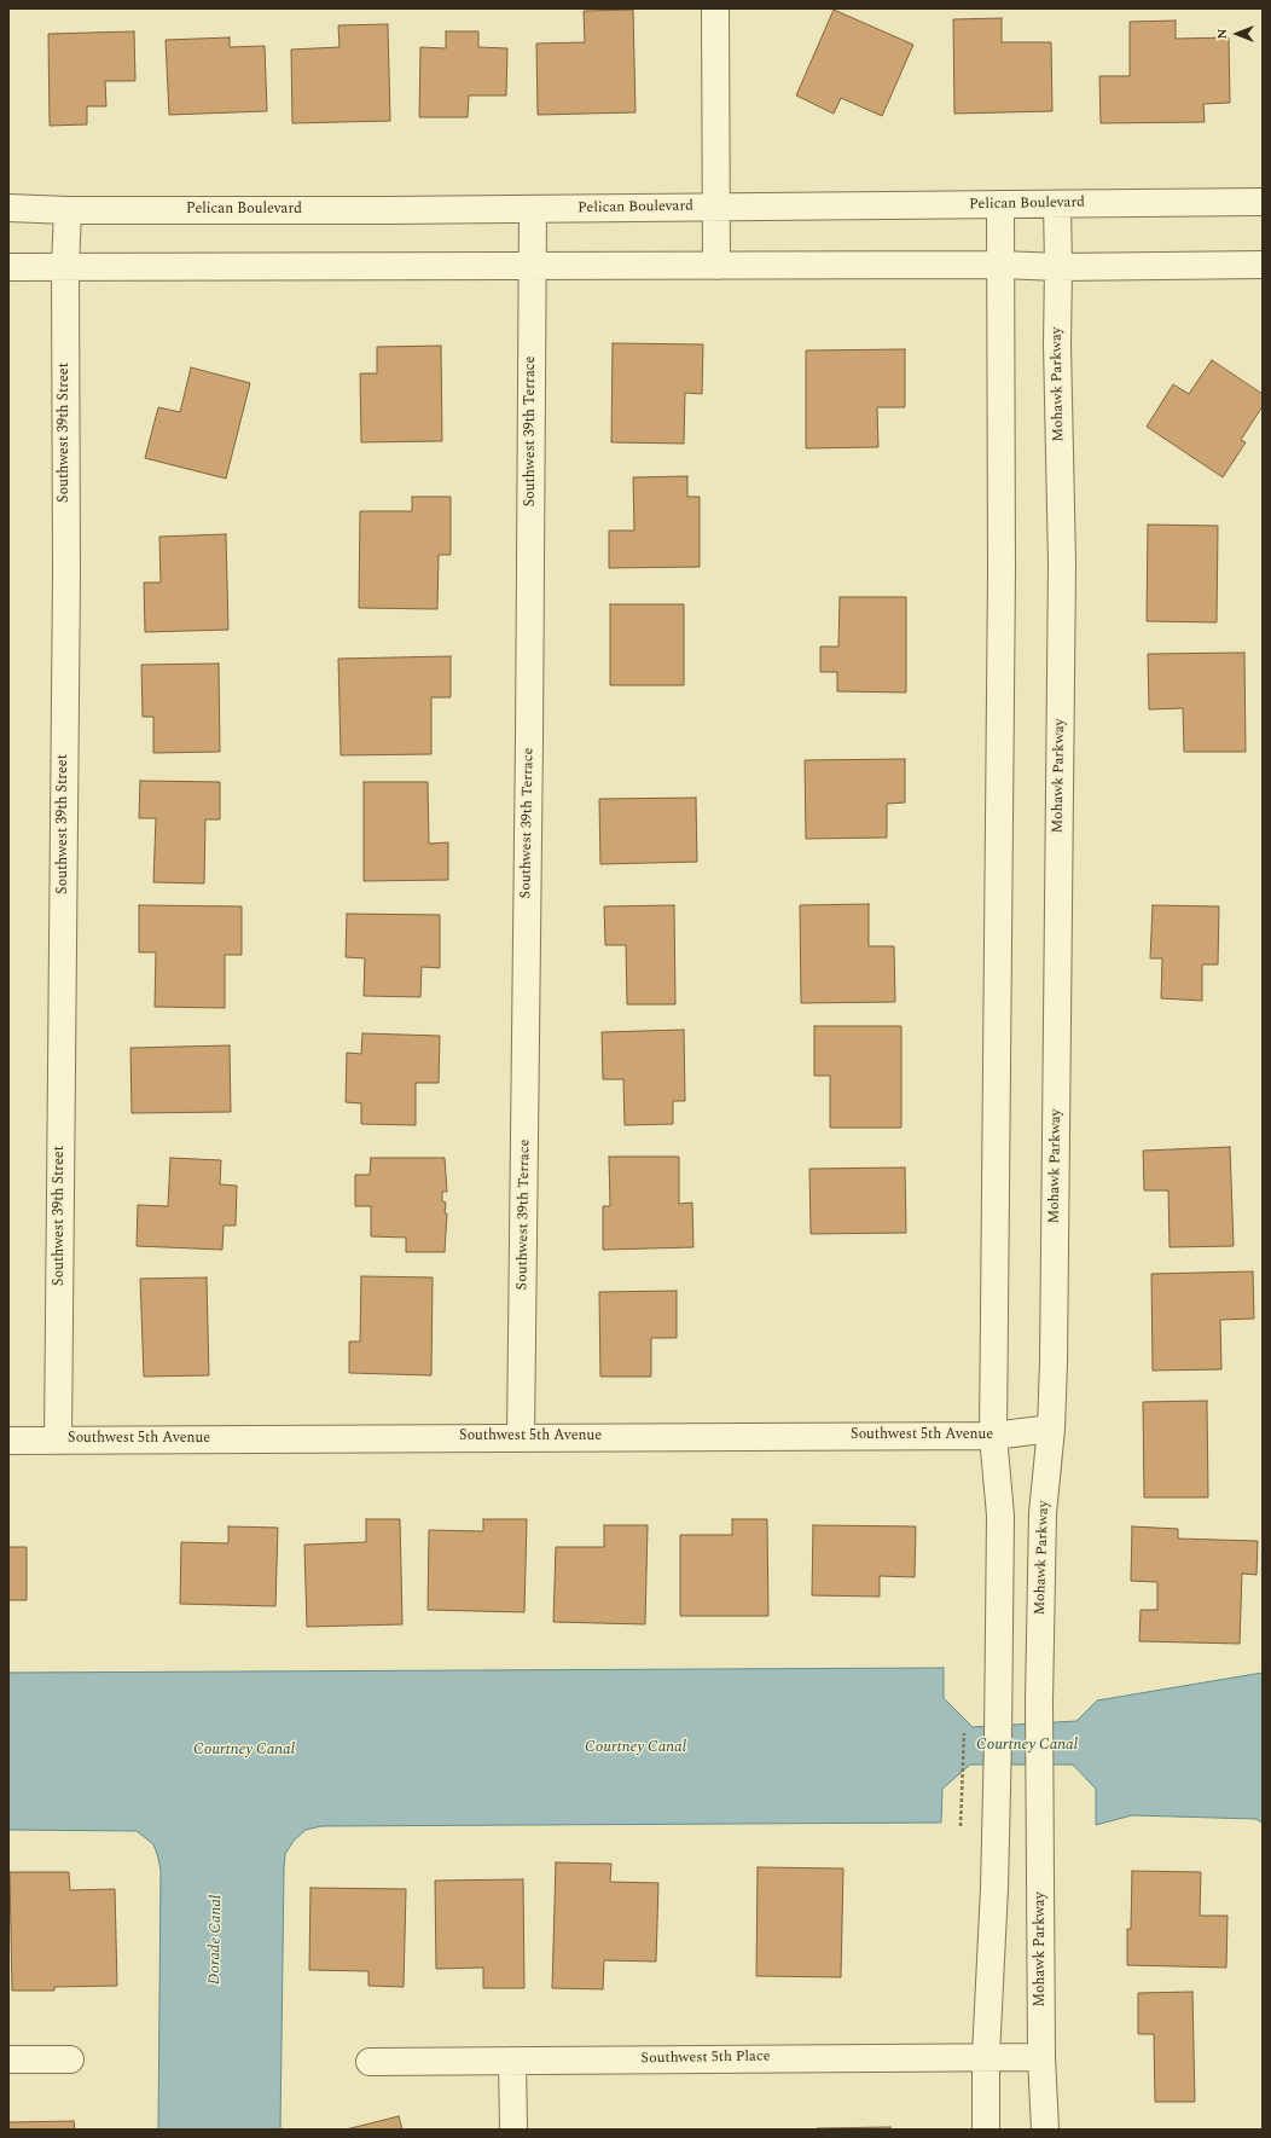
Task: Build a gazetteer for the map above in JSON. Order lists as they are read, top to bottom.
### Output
{
  "streets": {
    "street": [
      "Pelican Boulevard",
      "Mohawk Parkway",
      "Southwest 39th Terrace",
      "Southwest 39th Street",
      "Southwest 5th Avenue",
      "Southwest 5th Place"
    ]
  },
  "crossings": [
    ["Pelican Boulevard", "Mohawk Parkway"],
    ["Pelican Boulevard", "Southwest 39th Terrace"],
    ["Pelican Boulevard", "Southwest 39th Street"],
    ["Mohawk Parkway", "Southwest 5th Avenue"],
    ["Mohawk Parkway", "Southwest 5th Place"],
    ["Southwest 39th Terrace", "Southwest 5th Avenue"],
    ["Southwest 39th Street", "Southwest 5th Avenue"]
  ],
  "water": ["Courtney Canal", "Dorade Canal"],
  "north": "left"
}
